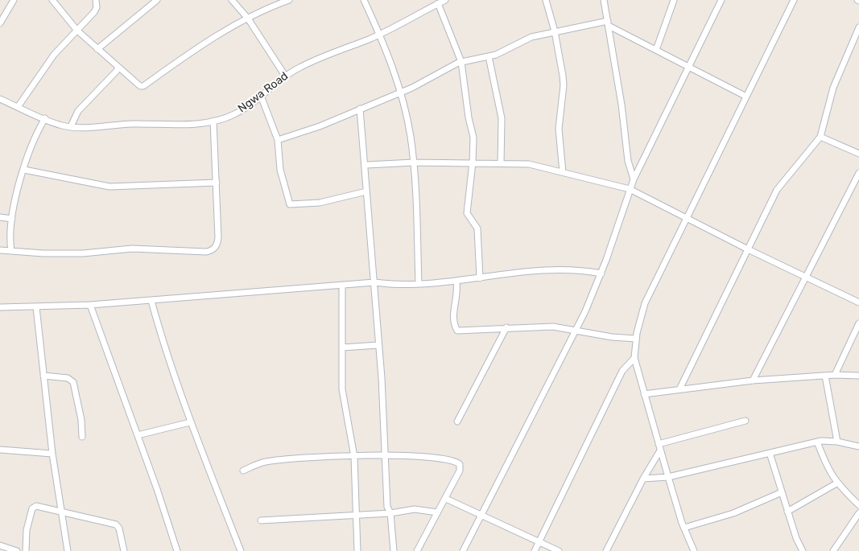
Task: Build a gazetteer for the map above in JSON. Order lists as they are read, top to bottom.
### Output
{
  "streets": {
    "street": ["Ngwa Road"]
  }
}
